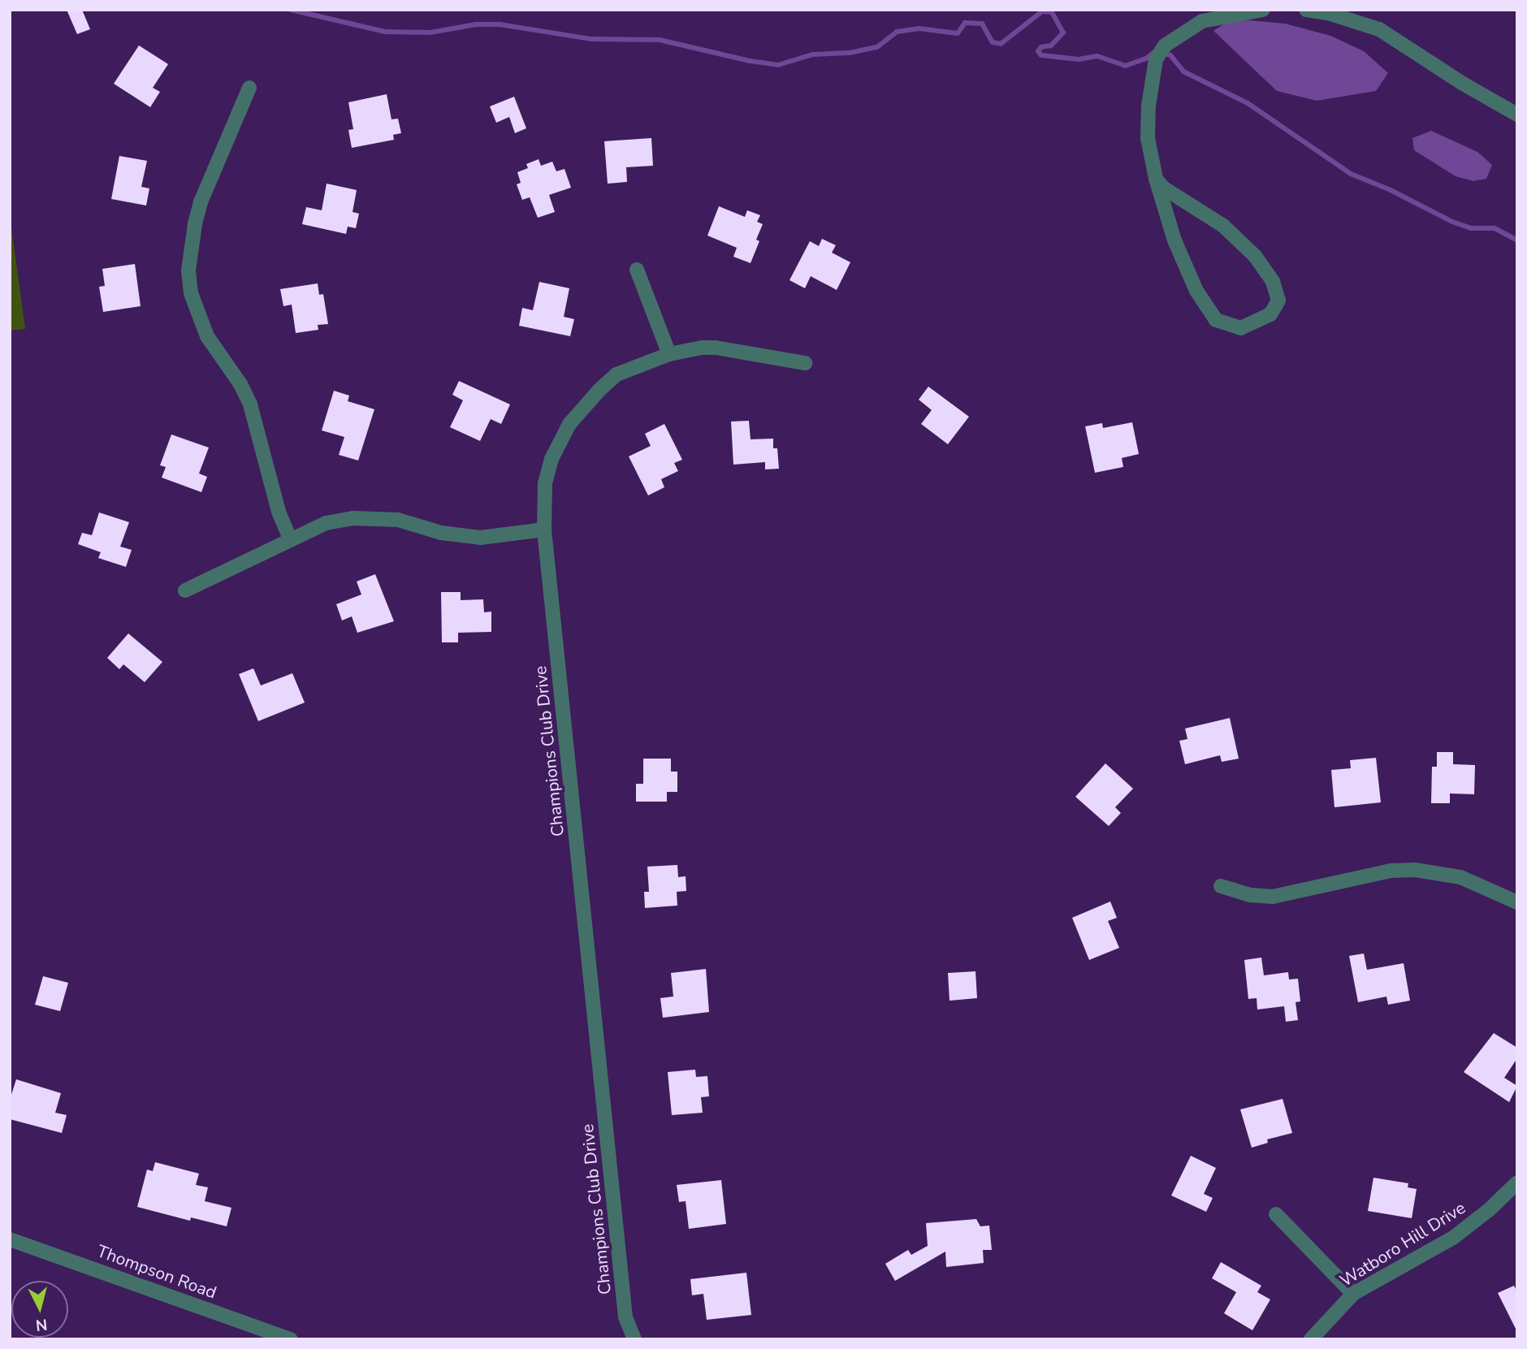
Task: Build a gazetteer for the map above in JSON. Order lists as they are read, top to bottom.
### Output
{
  "streets": {
    "street": ["Champions Club Drive", "Watboro Hill Drive", "Thompson Road"]
  },
  "north": "bottom"
}
